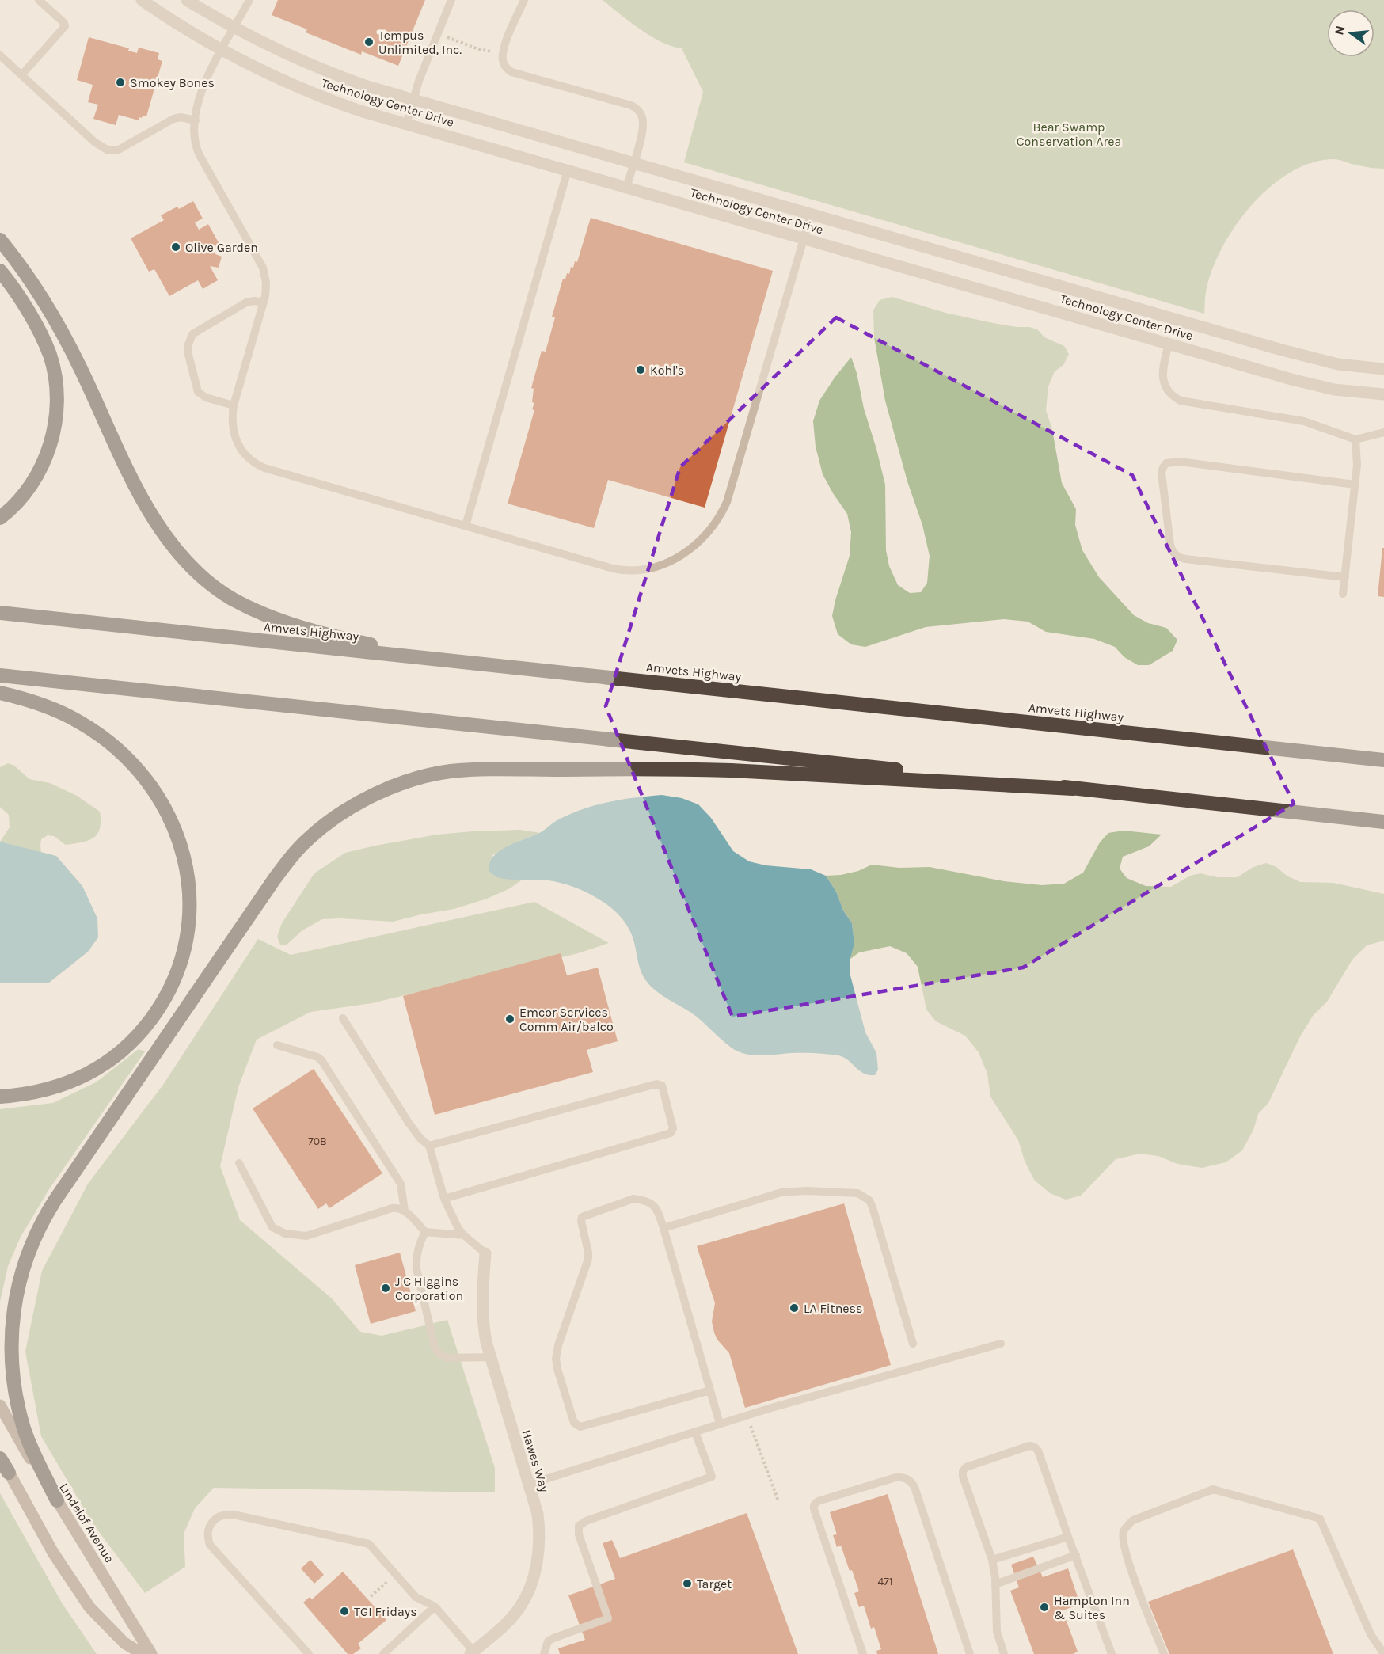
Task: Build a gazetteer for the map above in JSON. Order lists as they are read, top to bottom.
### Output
{
  "streets": {
    "highway": ["Amvets Highway"],
    "main road": ["Lindelof Avenue"],
    "street": ["Technology Center Drive", "Hawes Way"]
  },
  "parks": ["Bear Swamp Conservation Area"],
  "places": [
    "Tempus Unlimited, Inc.",
    "Smokey Bones",
    "Olive Garden",
    "Kohl's",
    "Emcor Services Comm Air/balco",
    "J C Higgins Corporation",
    "LA Fitness",
    "Target",
    "Hampton Inn & Suites",
    "TGI Fridays"
  ],
  "house_numbers": ["70B", "471"],
  "north": "left"
}
